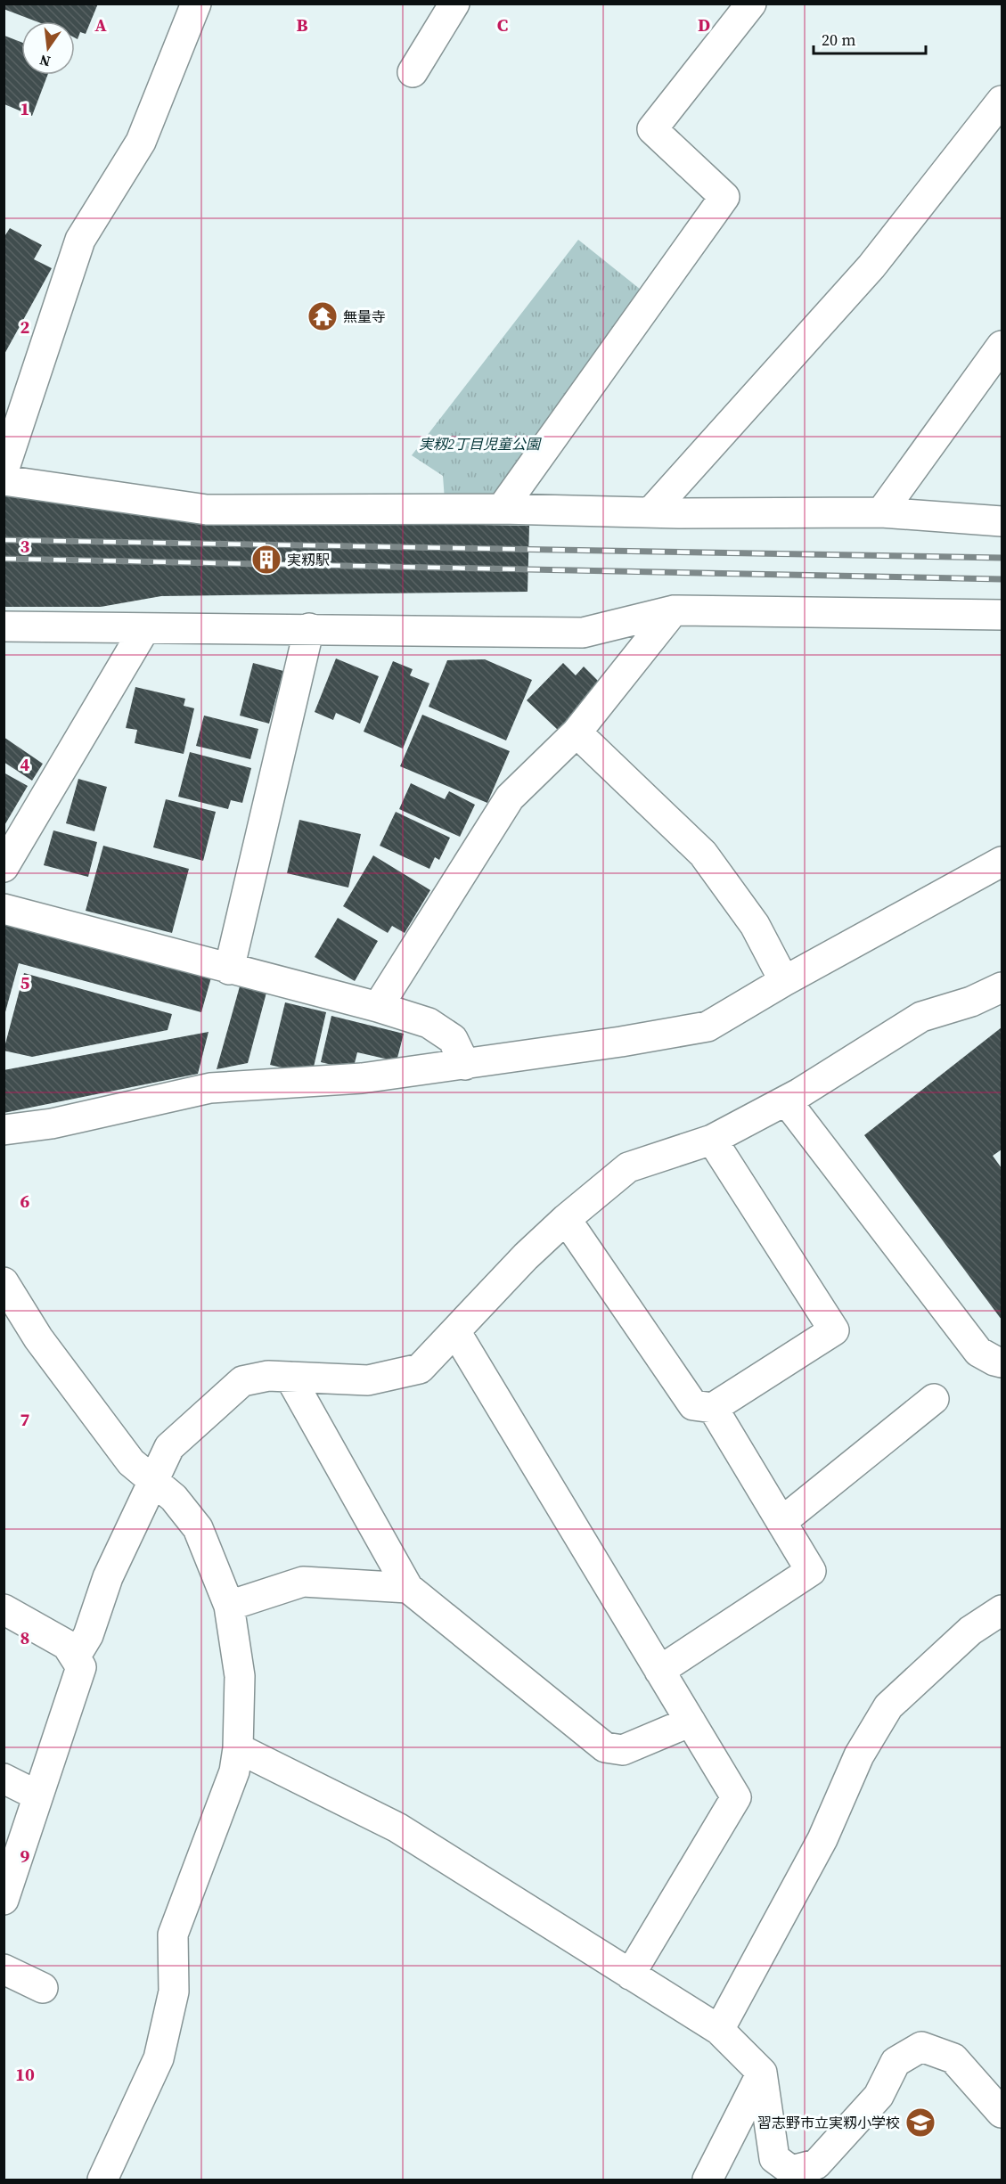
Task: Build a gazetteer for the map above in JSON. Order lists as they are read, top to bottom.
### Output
{
  "parks": ["実籾2丁目児童公園"],
  "places": {
    "temple": ["無量寺"],
    "building": ["実籾駅"],
    "school or university": ["習志野市立実籾小学校"]
  },
  "scale_bar": "20 m",
  "north": "bottom",
  "grid": {
    "columns": [
      "A",
      "B",
      "C",
      "D"
    ],
    "rows": [
      "1",
      "2",
      "3",
      "4",
      "5",
      "6",
      "7",
      "8",
      "9",
      "10"
    ]
  }
}
